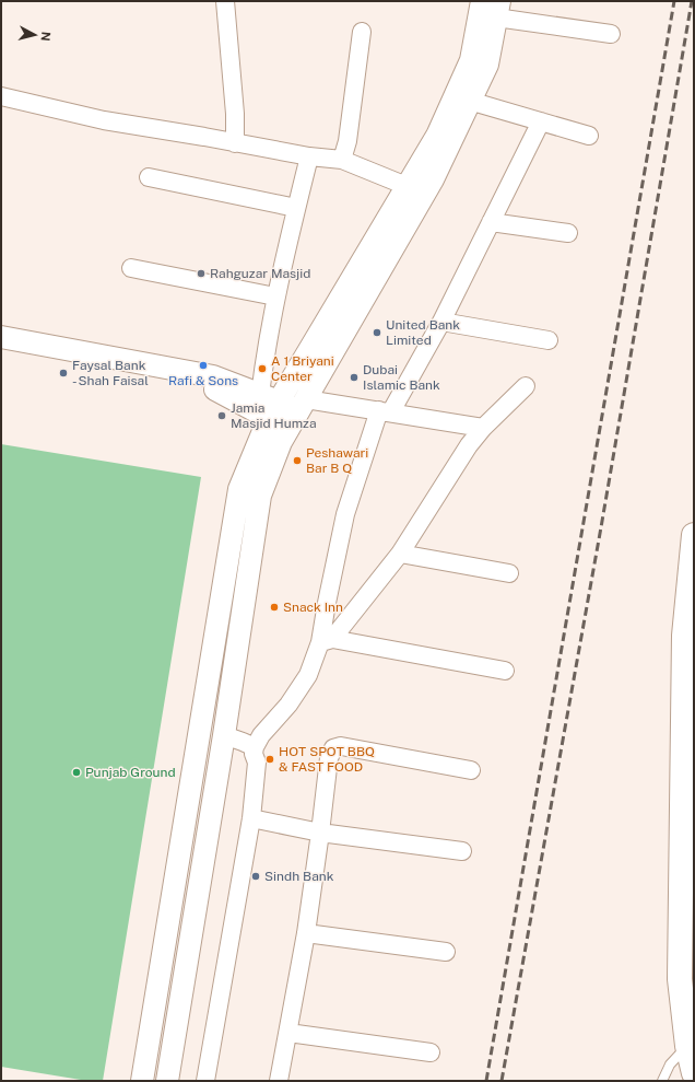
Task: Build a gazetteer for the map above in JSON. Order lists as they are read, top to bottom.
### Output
{
  "places": [
    "Rahguzar Masjid",
    "United Bank Limited",
    "Rafi & Sons",
    "A 1 Briyani Center",
    "Faysal Bank - Shah Faisal",
    "Dubai Islamic Bank",
    "Jamia Masjid Humza",
    "Peshawari Bar B Q",
    "Snack Inn",
    "HOT SPOT BBQ & FAST FOOD",
    "Punjab Ground",
    "Sindh Bank"
  ],
  "north": "right"
}
